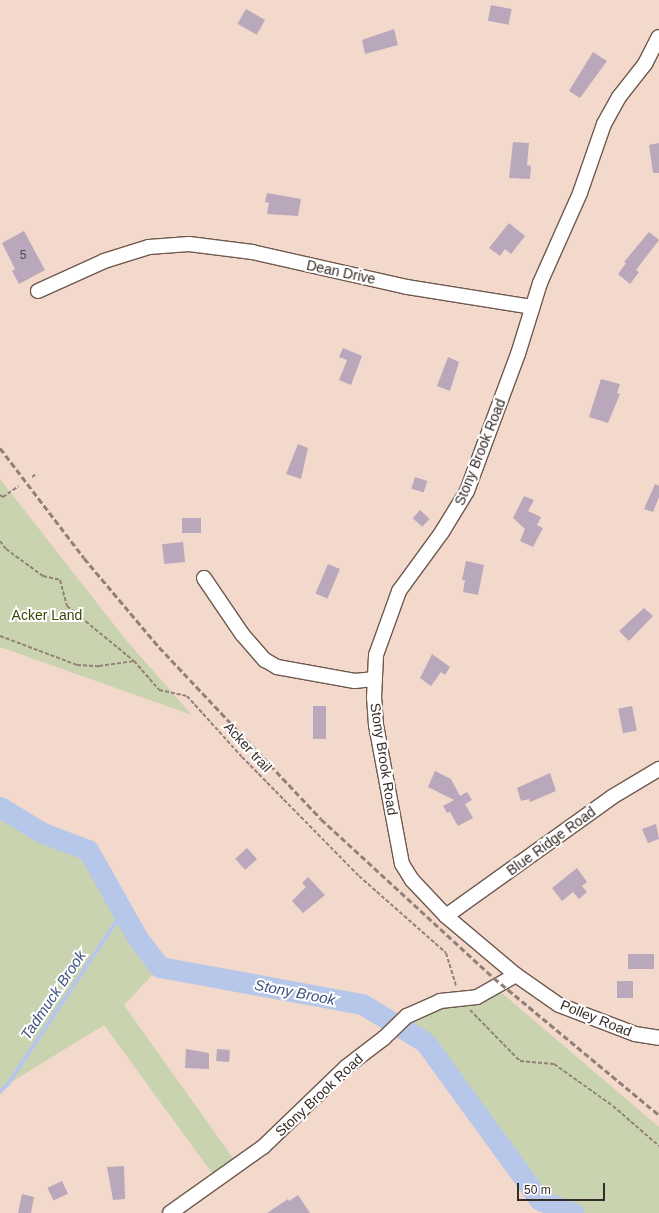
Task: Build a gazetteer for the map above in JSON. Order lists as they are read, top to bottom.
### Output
{
  "streets": {
    "street": [
      "Dean Drive",
      "Stony Brook Road",
      "Blue Ridge Road",
      "Polley Road"
    ],
    "path": ["Acker trail"]
  },
  "crossings": [
    ["Dean Drive", "Stony Brook Road"],
    ["Stony Brook Road", "Acker trail"],
    ["Stony Brook Road", "Blue Ridge Road"],
    ["Stony Brook Road", "Polley Road"]
  ],
  "water": ["Stony Brook", "Tadmuck Brook"],
  "parks": ["Acker Land"],
  "house_numbers": ["5"],
  "scale_bar": "50 m"
}
